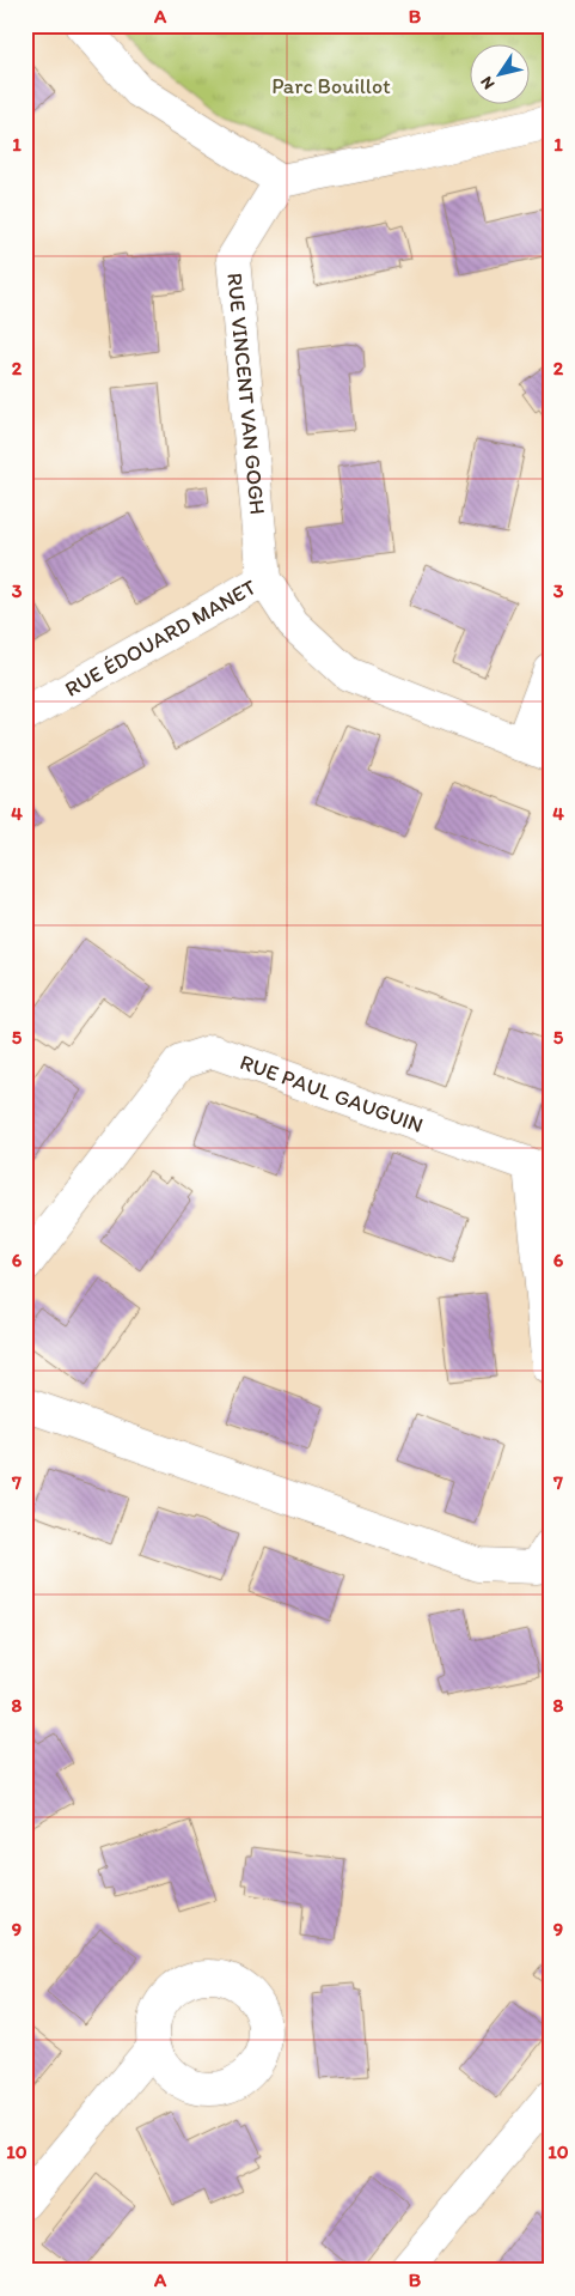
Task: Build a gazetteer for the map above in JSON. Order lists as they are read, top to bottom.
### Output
{
  "streets": {
    "street": ["RUE VINCENT VAN GOGH", "RUE ÉDOUARD MANET", "RUE PAUL GAUGUIN"]
  },
  "crossings": [
    ["RUE VINCENT VAN GOGH", "RUE ÉDOUARD MANET"]
  ],
  "parks": ["Parc Bouillot"],
  "north": "bottom left",
  "grid": {
    "columns": ["A", "B"],
    "rows": [
      "1",
      "2",
      "3",
      "4",
      "5",
      "6",
      "7",
      "8",
      "9",
      "10"
    ]
  }
}
